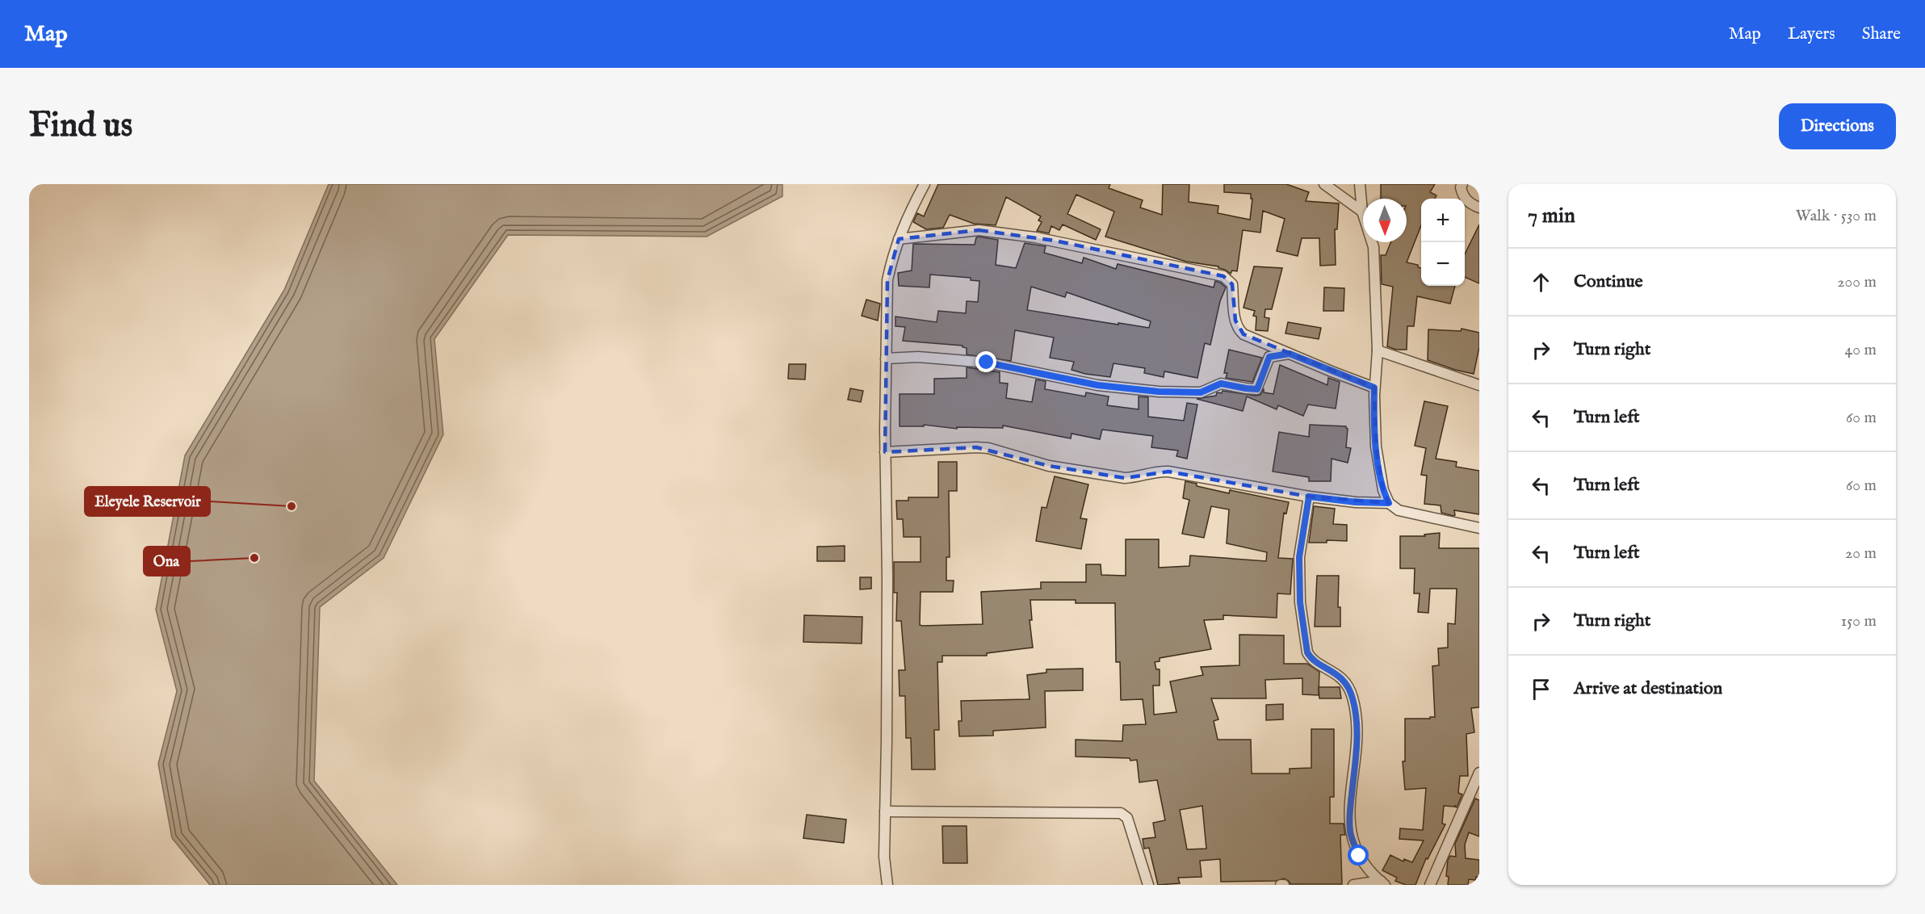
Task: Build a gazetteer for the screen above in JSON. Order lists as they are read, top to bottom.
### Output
{
  "places": ["Eleyele Reservoir", "Ona"],
  "north": "bottom",
  "page": {
    "header": "Map",
    "nav": ["Map", "Layers", "Share"],
    "buttons": "Directions",
    "title": "Find us",
    "heading": ["7 min", "Walk · 530 m"],
    "map_buttons": ["+", "−"],
    "list": [
      ["Continue", "200 m"],
      ["Turn right", "40 m"],
      ["Turn left", "60 m"],
      ["Turn left", "60 m"],
      ["Turn left", "20 m"],
      ["Turn right", "150 m"],
      "Arrive at destination"
    ]
  }
}
